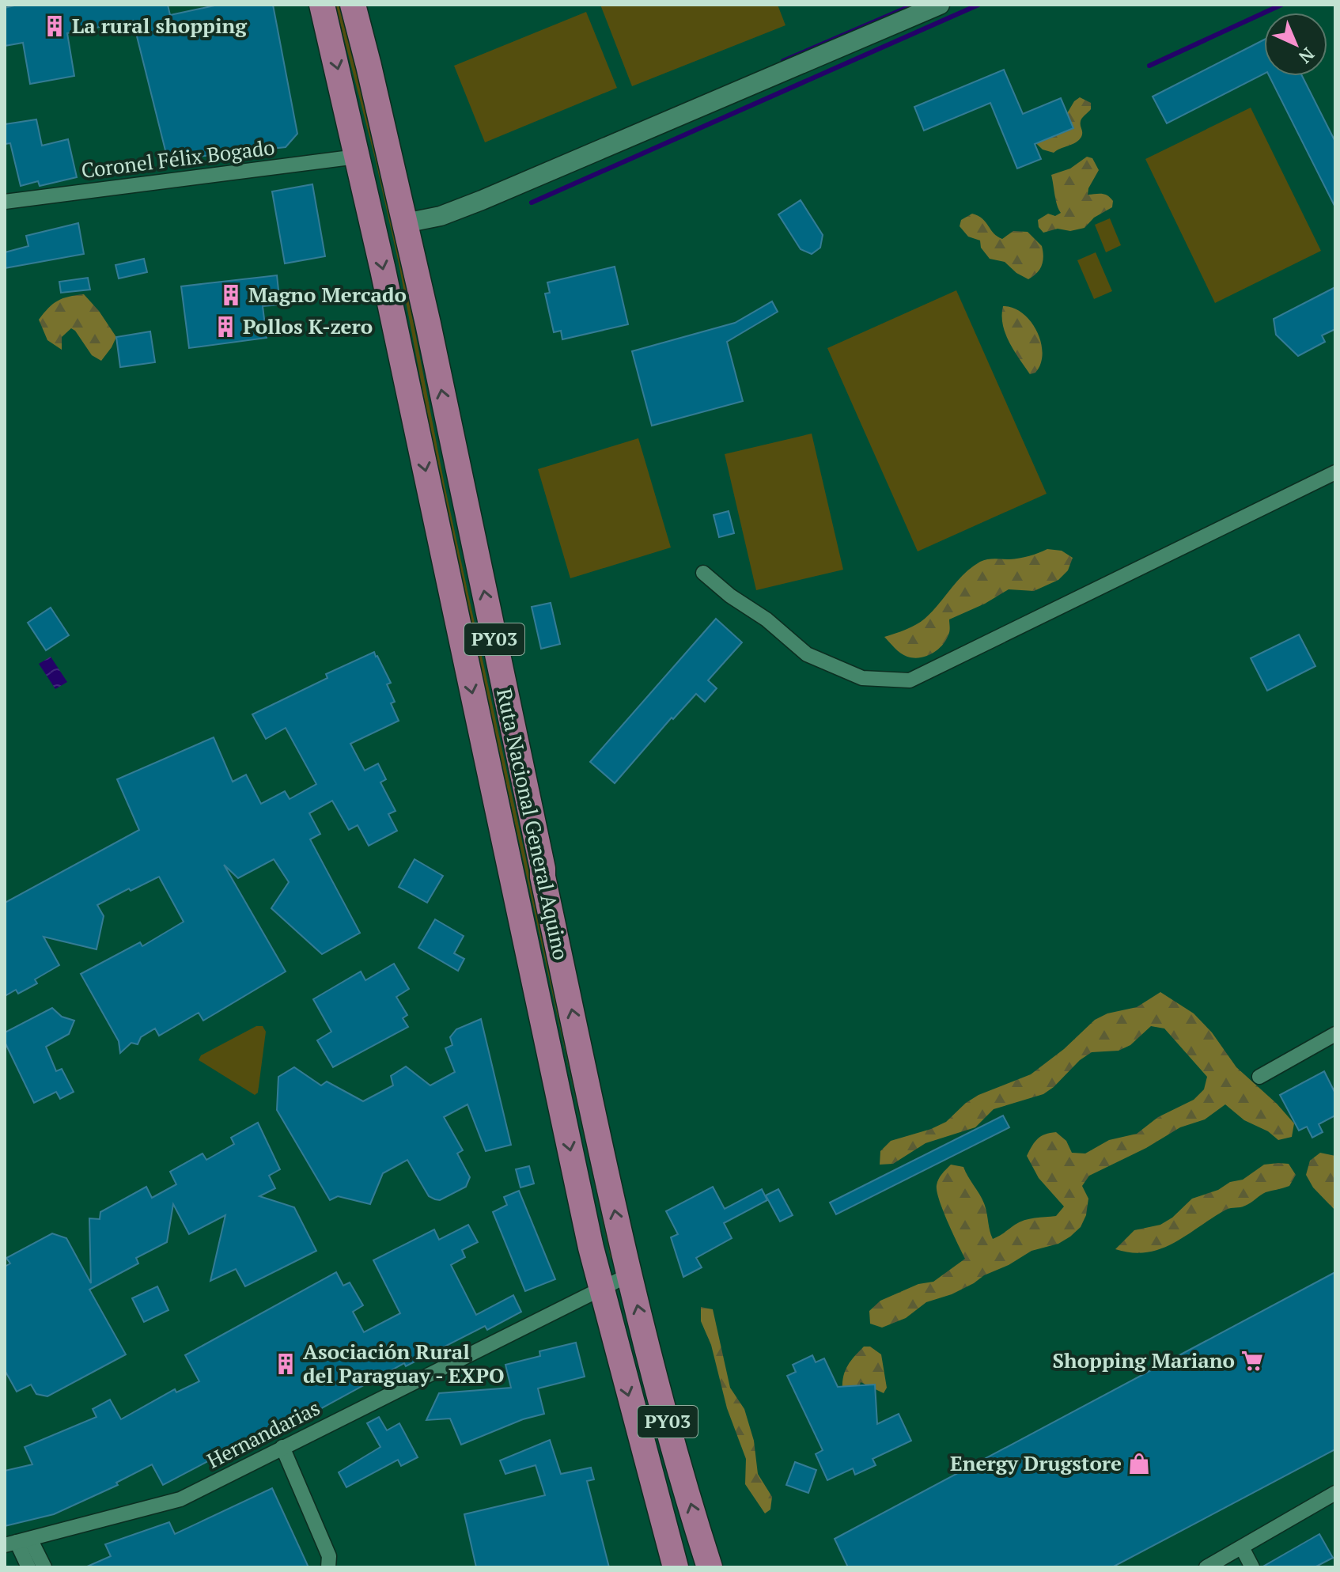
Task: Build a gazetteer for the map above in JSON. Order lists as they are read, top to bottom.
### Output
{
  "streets": {
    "highway": ["PY03", "Ruta Nacional General Aquino"],
    "street": ["Coronel Félix Bogado", "Hernandarias"]
  },
  "crossings": [
    ["Coronel Félix Bogado", "Ruta Nacional General Aquino"],
    ["Ruta Nacional General Aquino", "Hernandarias"]
  ],
  "places": {
    "building": [
      "La rural shopping",
      "Magno Mercado",
      "Pollos K-zero",
      "Asociación Rural del Paraguay - EXPO"
    ],
    "supermarket": ["Shopping Mariano"],
    "shop": ["Energy Drugstore"]
  },
  "north": "bottom right"
}
